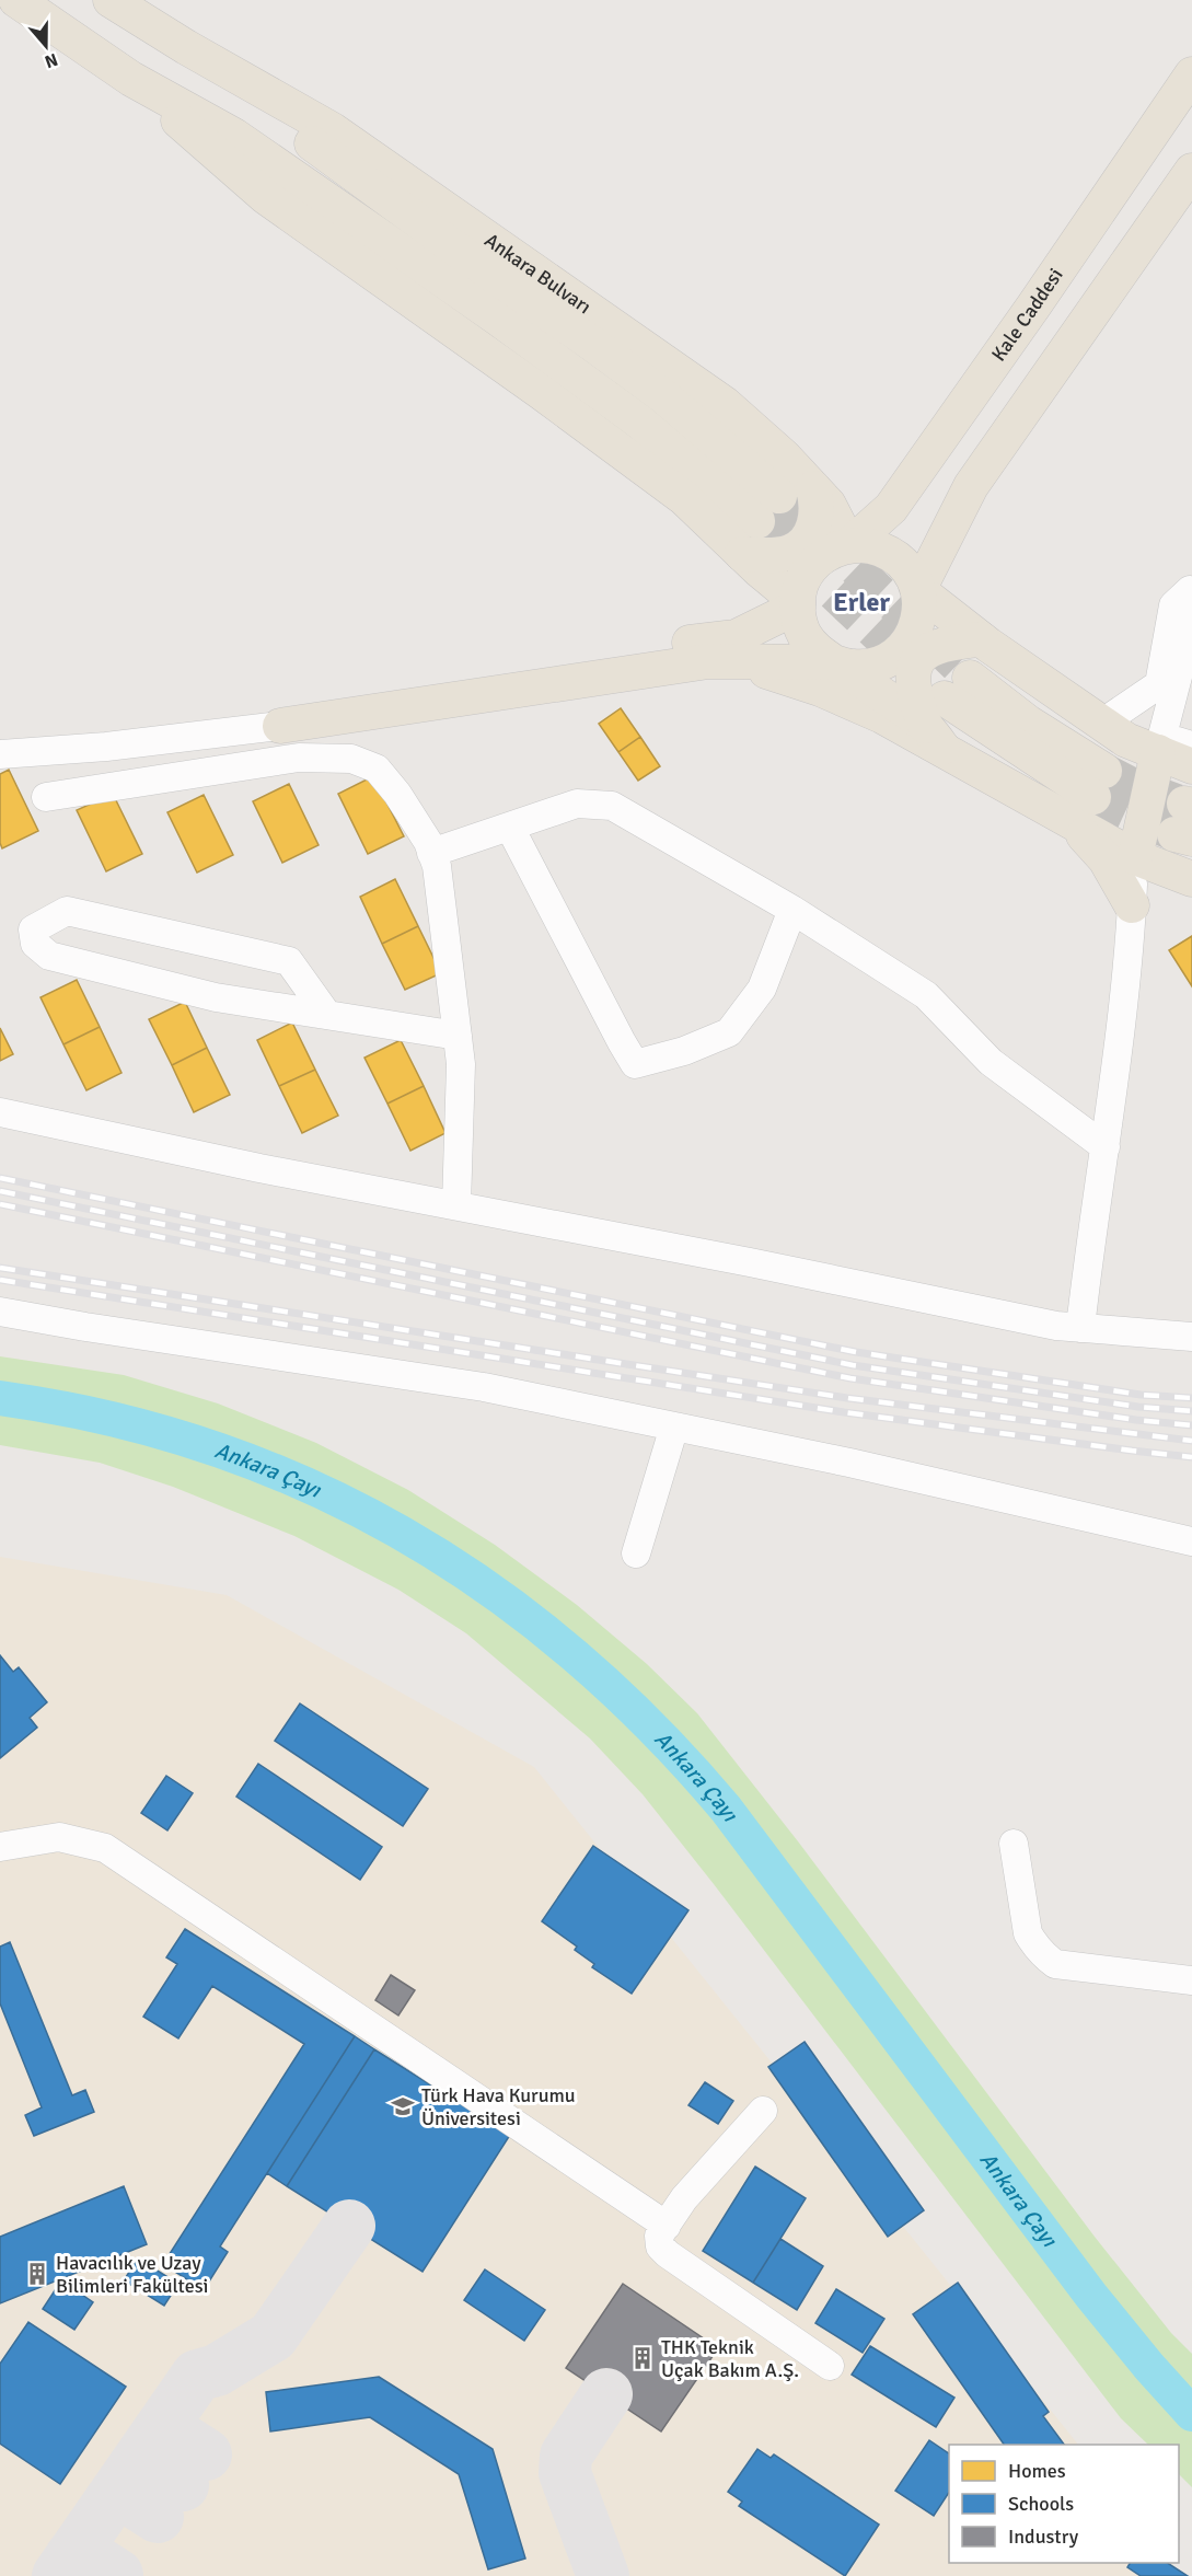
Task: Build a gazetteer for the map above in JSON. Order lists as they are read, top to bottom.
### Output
{
  "streets": {
    "main road": ["Ankara Bulvarı", "Kale Caddesi"]
  },
  "crossings": [
    ["Ankara Bulvarı", "Kale Caddesi"]
  ],
  "districts": ["Erler"],
  "water": ["Ankara Çayı"],
  "places": {
    "school or university": ["Türk Hava Kurumu Üniversitesi"],
    "building": ["Havacılık ve Uzay Bilimleri Fakültesi", "THK Teknik Uçak Bakım A.Ş."]
  },
  "legend": ["Homes", "Schools", "Industry"],
  "north": "bottom"
}
